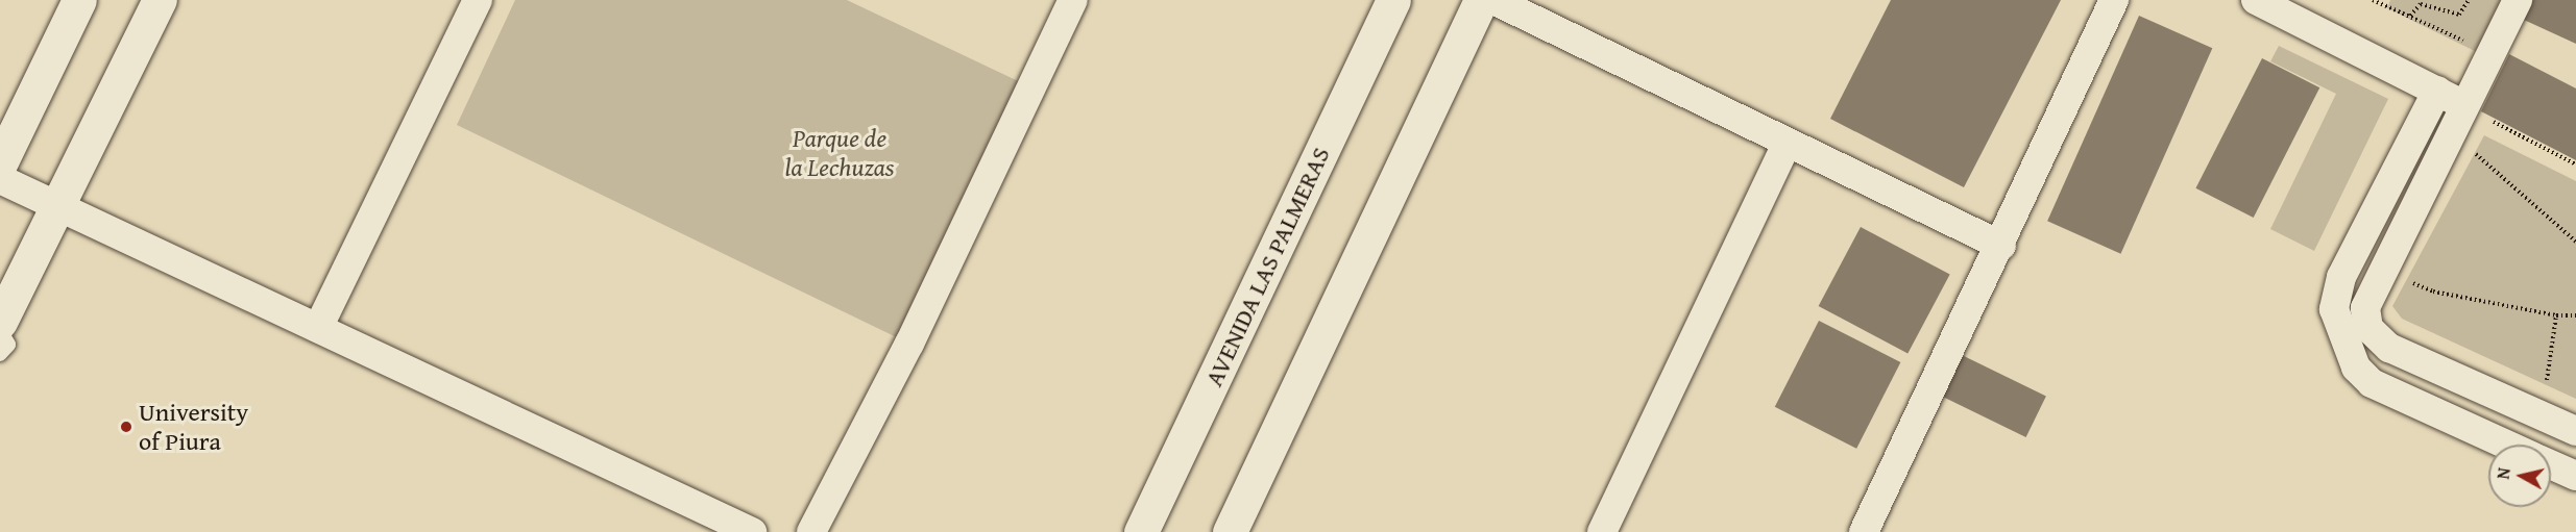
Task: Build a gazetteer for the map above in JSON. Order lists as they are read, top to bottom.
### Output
{
  "streets": {
    "street": ["AVENIDA LAS PALMERAS"]
  },
  "parks": ["Parque de la Lechuzas"],
  "places": ["University of Piura"],
  "north": "left"
}
